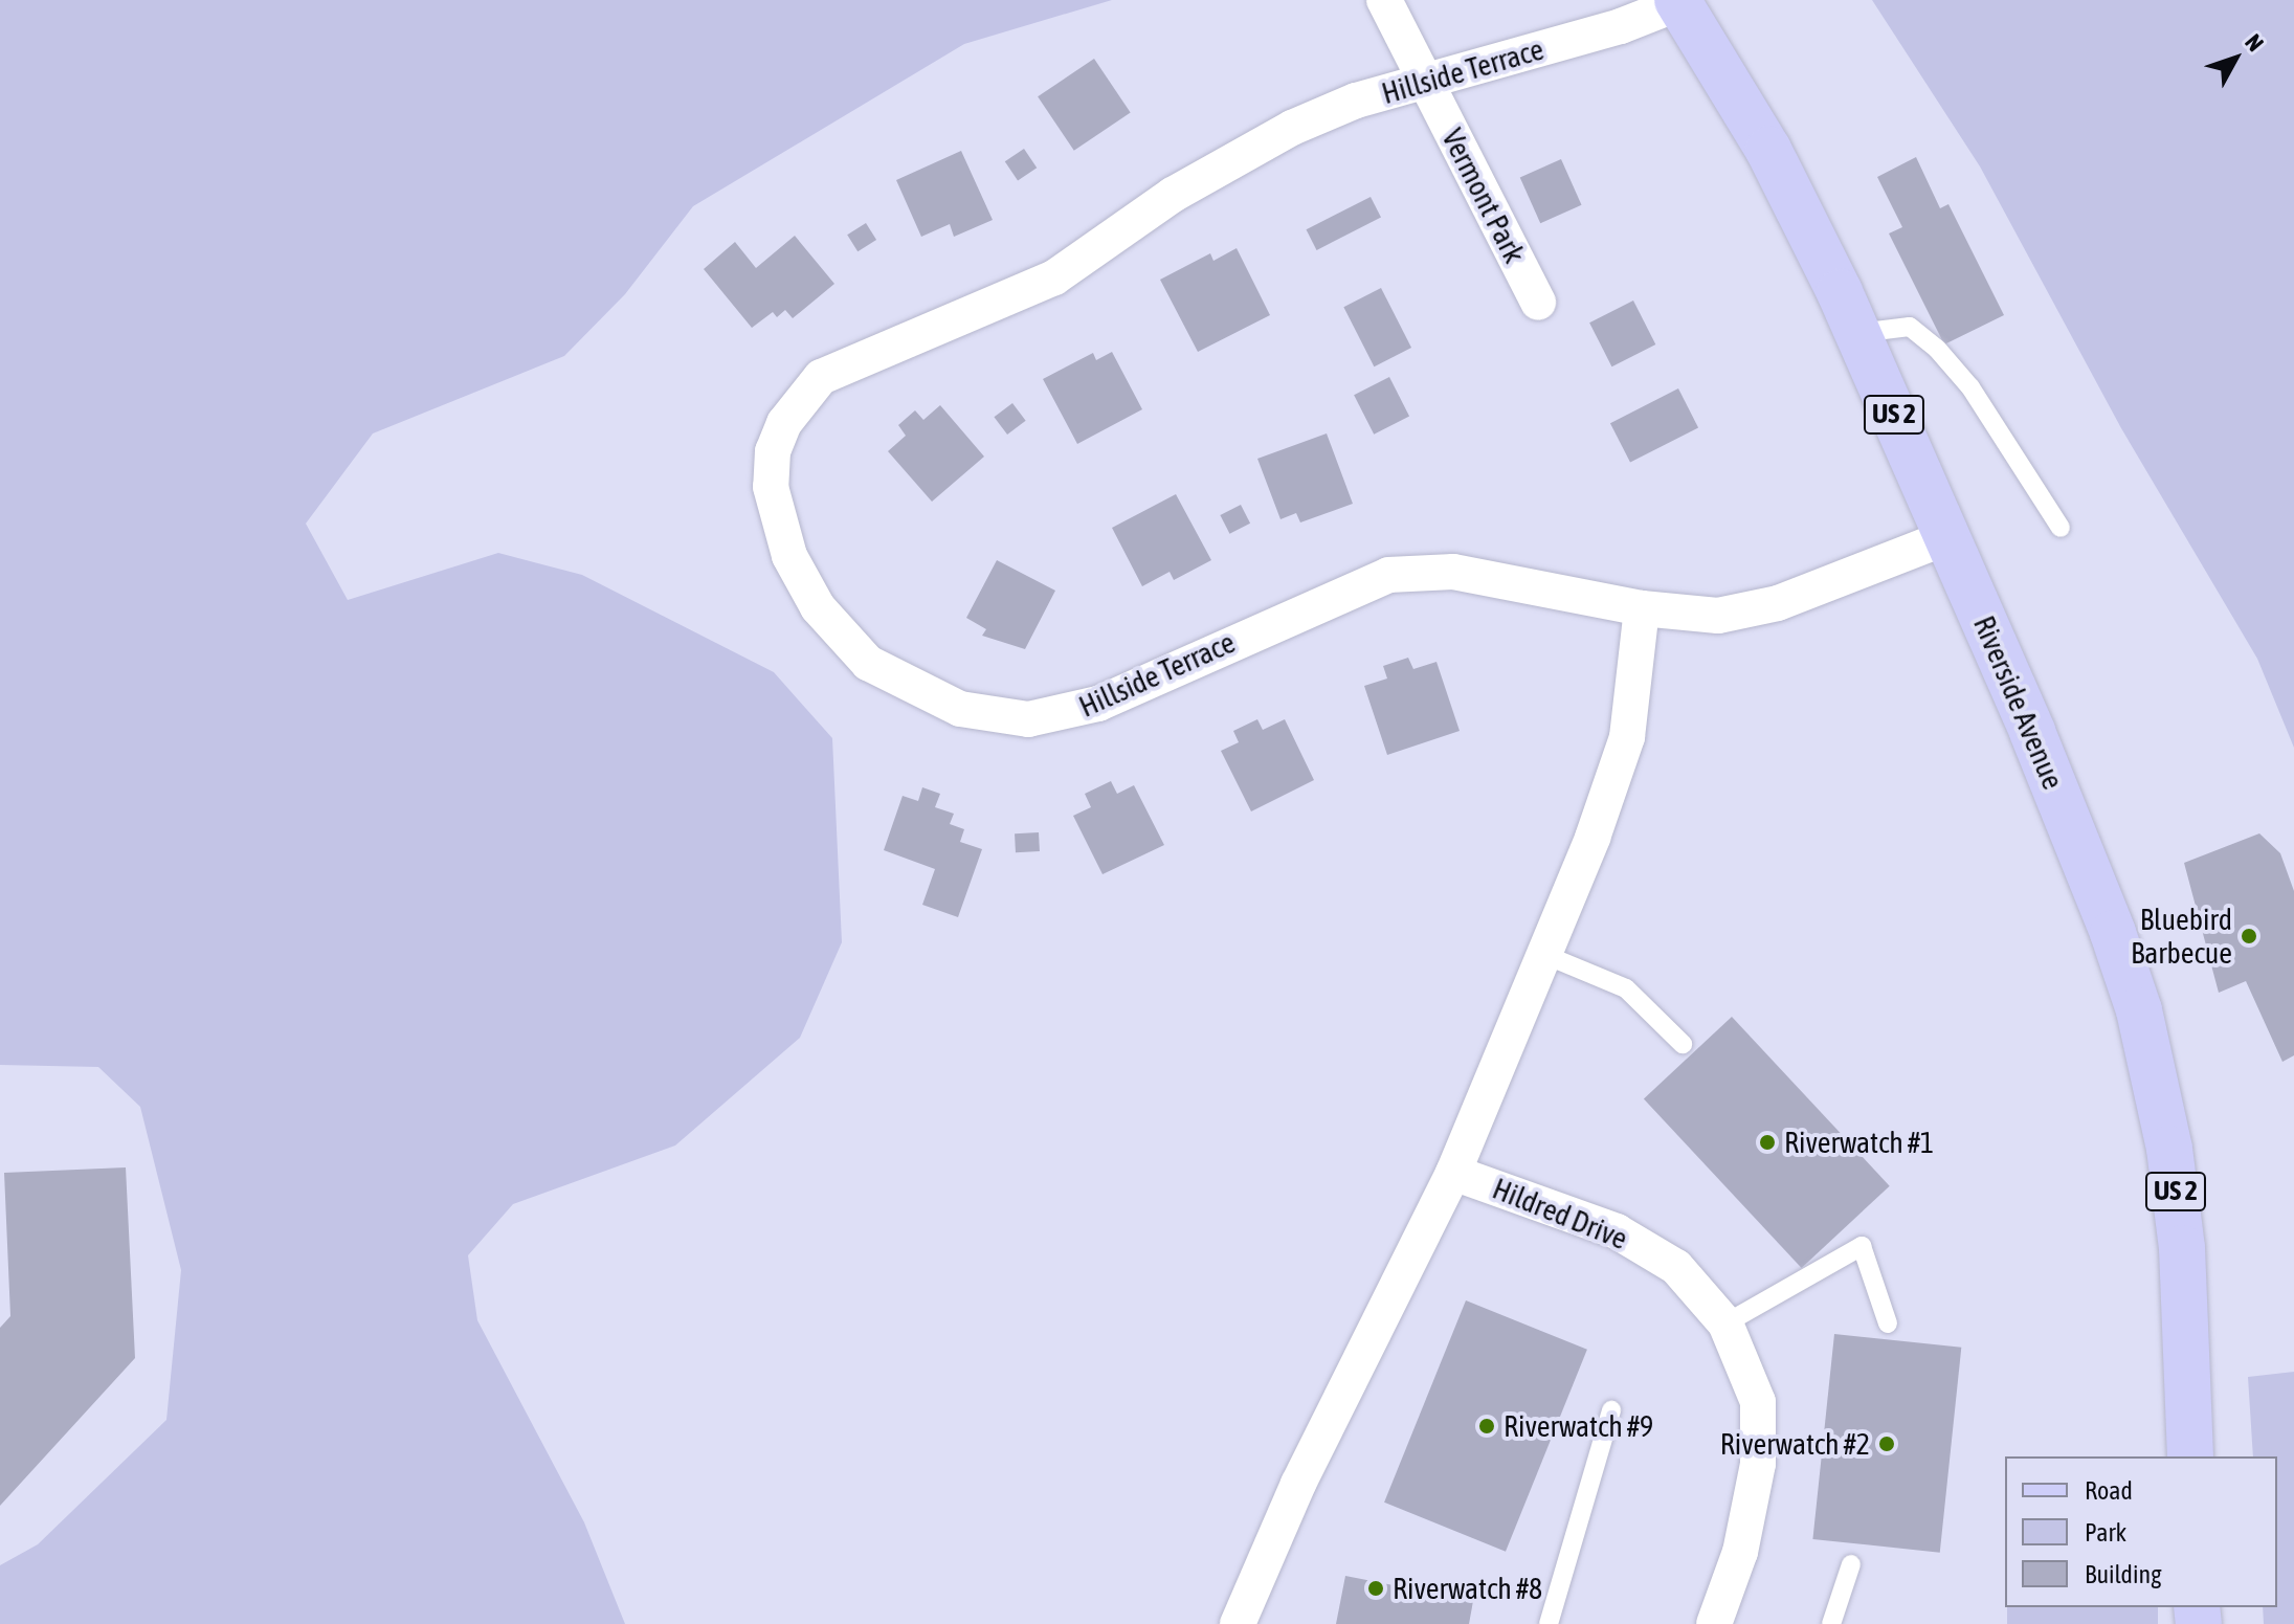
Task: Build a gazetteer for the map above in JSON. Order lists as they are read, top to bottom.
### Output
{
  "streets": {
    "main road": ["US 2", "Riverside Avenue"],
    "street": ["Hillside Terrace", "Vermont Park", "Hildred Drive"]
  },
  "crossings": [
    ["Hillside Terrace", "Vermont Park"],
    ["Hillside Terrace", "Riverside Avenue"],
    ["Hillside Terrace", "Hildred Drive"]
  ],
  "places": [
    "Bluebird Barbecue",
    "Riverwatch #1",
    "Riverwatch #9",
    "Riverwatch #2",
    "Riverwatch #8"
  ],
  "legend": ["Road", "Park", "Building"],
  "north": "top right"
}
